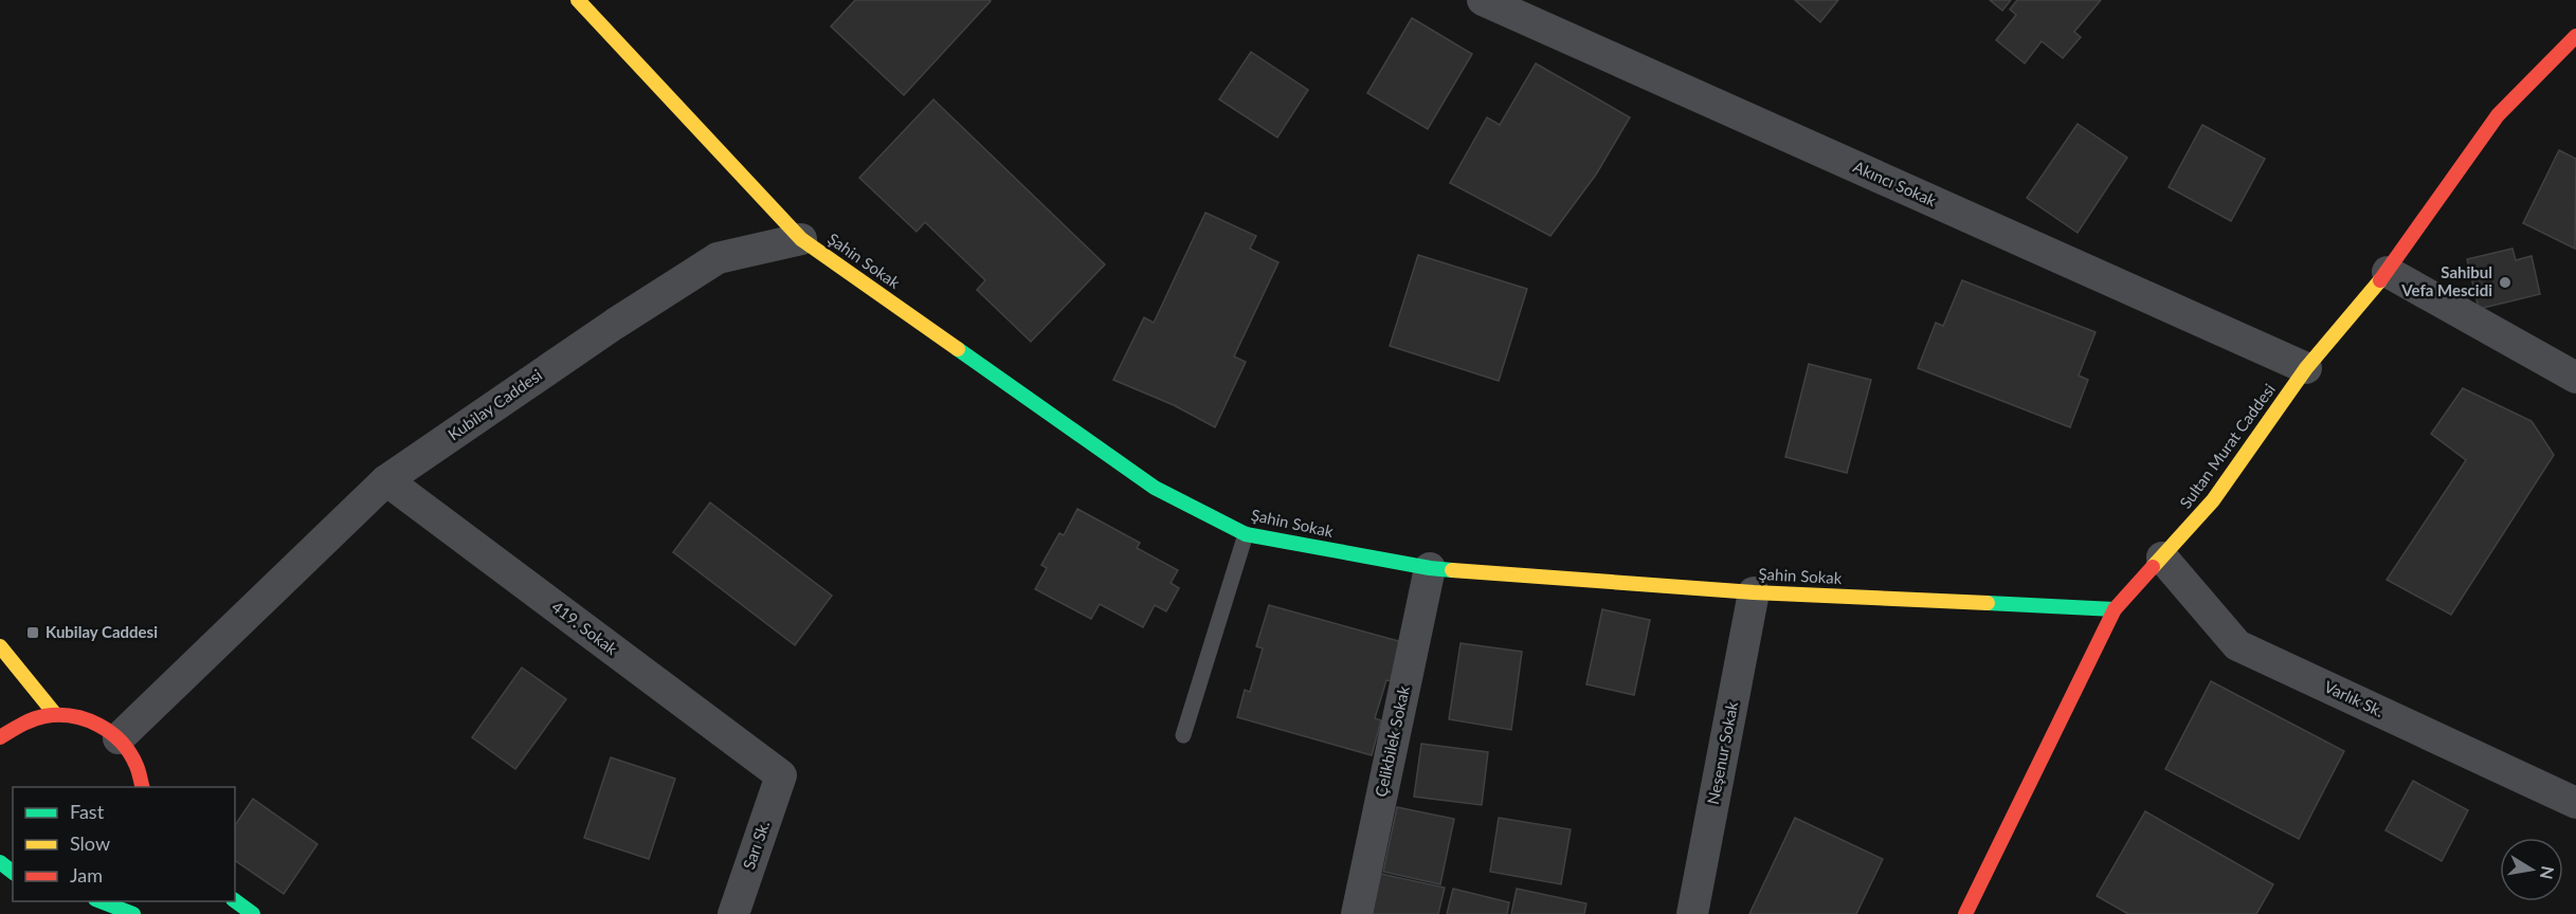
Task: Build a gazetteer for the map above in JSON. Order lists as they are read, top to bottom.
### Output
{
  "streets": {
    "street": [
      "Akıncı Sokak",
      "Şahin Sokak",
      "Kubilay Caddesi",
      "Sultan Murat Caddesi",
      "419. Sokak",
      "Varlık Sk.",
      "Çelikbilek Sokak",
      "Neşenur Sokak",
      "Sarı Sk."
    ]
  },
  "crossings": [
    ["Akıncı Sokak", "Sultan Murat Caddesi"],
    ["Şahin Sokak", "Kubilay Caddesi"],
    ["Şahin Sokak", "Sultan Murat Caddesi"],
    ["Şahin Sokak", "Çelikbilek Sokak"],
    ["Şahin Sokak", "Neşenur Sokak"],
    ["Kubilay Caddesi", "419. Sokak"],
    ["Sultan Murat Caddesi", "Varlık Sk."],
    ["419. Sokak", "Sarı Sk."]
  ],
  "places": {
    "other": ["Sahibul Vefa Mescidi"],
    "transit": ["Kubilay Caddesi"]
  },
  "legend": ["Fast", "Slow", "Jam"],
  "north": "right"
}
